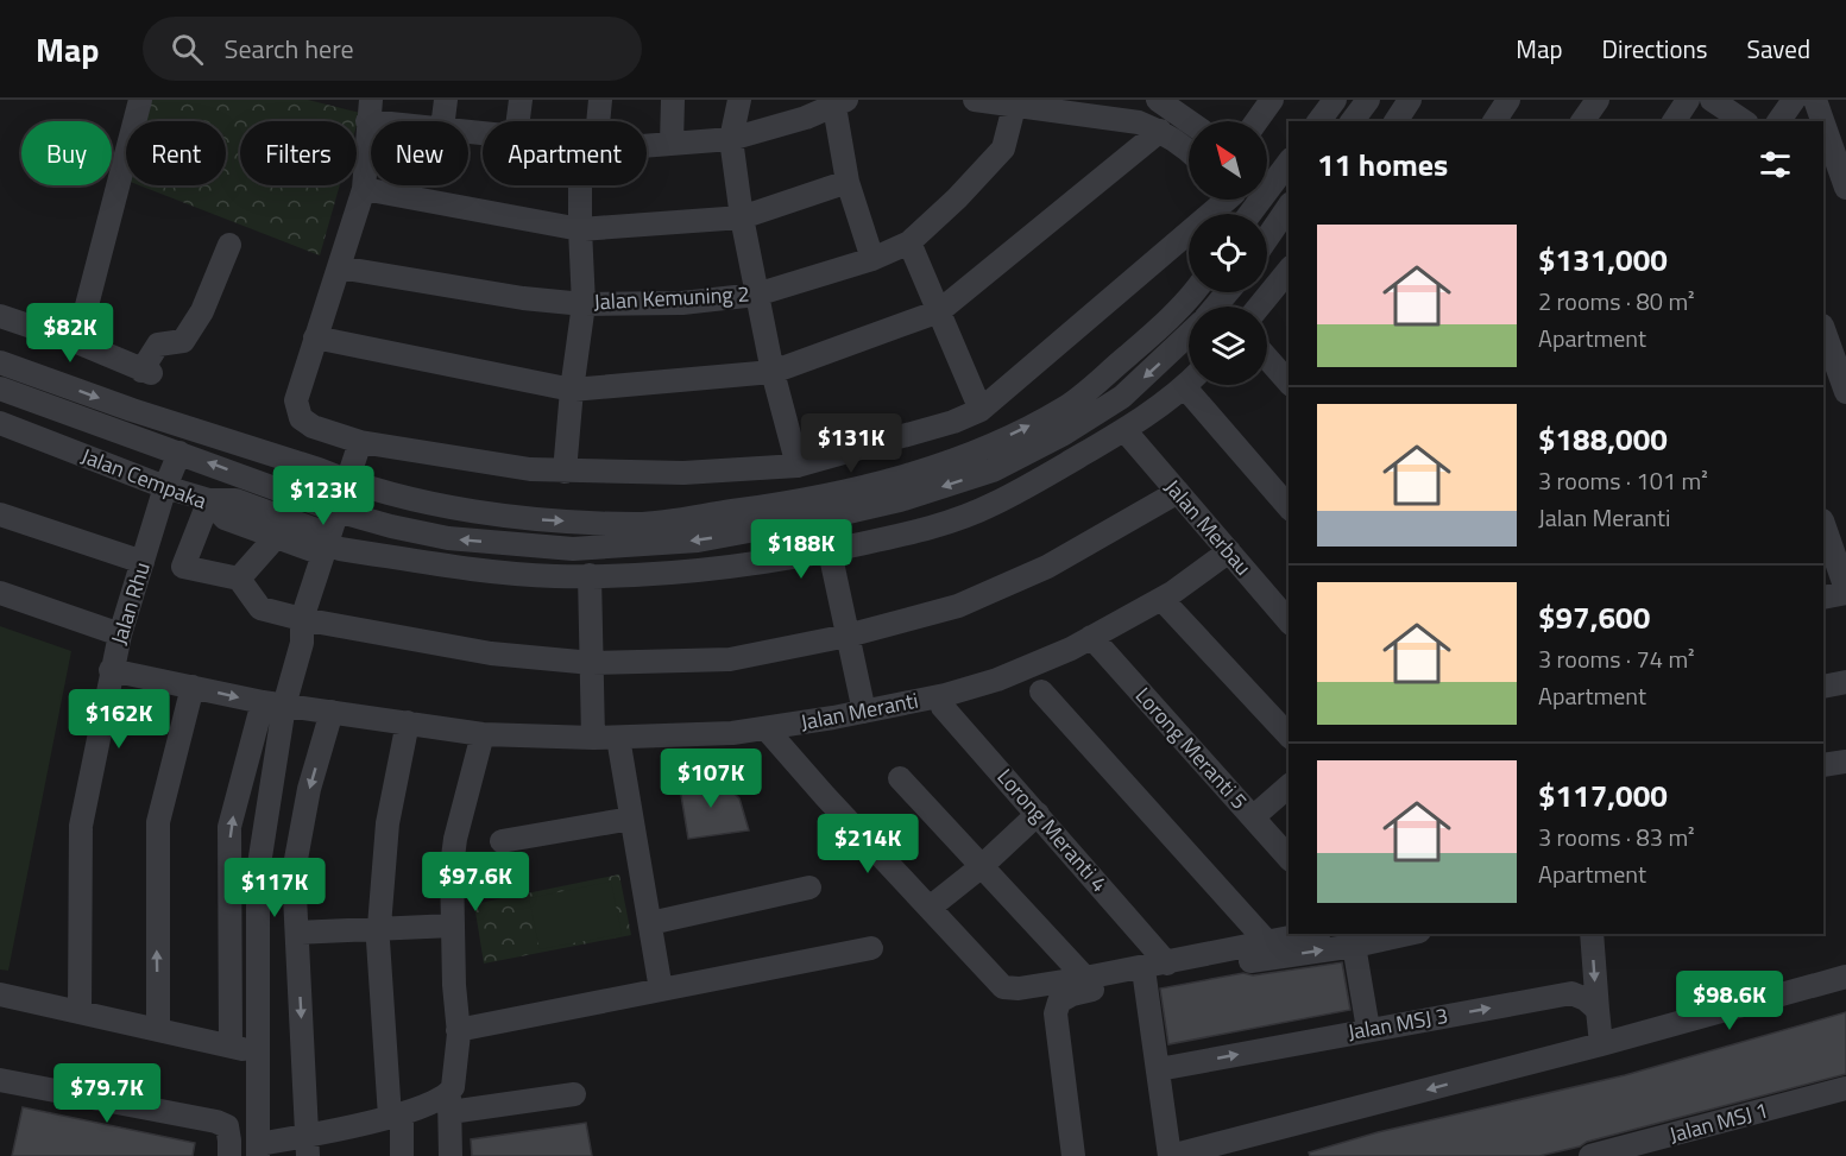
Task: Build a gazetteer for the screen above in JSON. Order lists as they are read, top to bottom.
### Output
{
  "streets": {
    "street": [
      "Jalan Kemuning 2",
      "Jalan Cempaka",
      "Jalan Merbau",
      "Jalan Rhu",
      "Jalan Meranti",
      "Lorong Meranti 5",
      "Lorong Meranti 4",
      "Jalan MSJ 3",
      "Jalan MSJ 1"
    ]
  },
  "crossings": [
    ["Jalan Cempaka", "Jalan Merbau"],
    ["Jalan Cempaka", "Jalan Rhu"],
    ["Jalan Merbau", "Jalan Meranti"],
    ["Jalan Rhu", "Jalan Meranti"],
    ["Jalan Meranti", "Lorong Meranti 5"],
    ["Jalan Meranti", "Lorong Meranti 4"]
  ],
  "north": "top left",
  "page": {
    "header": "Map",
    "search": "Search here",
    "nav": ["Map", "Directions", "Saved"],
    "chip": [
      "Buy",
      "Rent",
      "Filters",
      "New",
      "Apartment"
    ],
    "heading": "11 homes",
    "list": [
      {
        "name": "$131,000",
        "note": "2 rooms · 80 m² · Apartment"
      },
      {
        "name": "$188,000",
        "note": "3 rooms · 101 m² · Jalan Meranti"
      },
      {
        "name": "$97,600",
        "note": "3 rooms · 74 m² · Apartment"
      },
      {
        "name": "$117,000",
        "note": "3 rooms · 83 m² · Apartment"
      }
    ],
    "price": [
      "$82K",
      "$131K",
      "$123K",
      "$188K",
      "$162K",
      "$107K",
      "$214K",
      "$97.6K",
      "$117K",
      "$98.6K",
      "$79.7K"
    ]
  }
}
